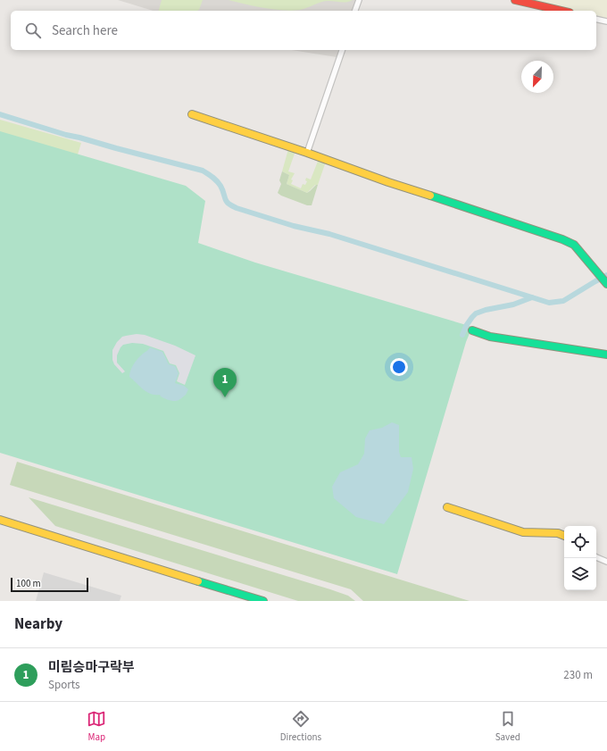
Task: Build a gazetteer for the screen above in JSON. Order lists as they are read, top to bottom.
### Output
{
  "scale_bar": "100 m",
  "north": "bottom left",
  "page": {
    "search": "Search here",
    "pins": "1",
    "scale": "100 m",
    "heading": "Nearby",
    "list": [
      {
        "mark": "1",
        "name": "미림승마구락부",
        "note": "Sports",
        "value": "230 m"
      }
    ],
    "nav": ["Map", "Directions", "Saved"]
  }
}
